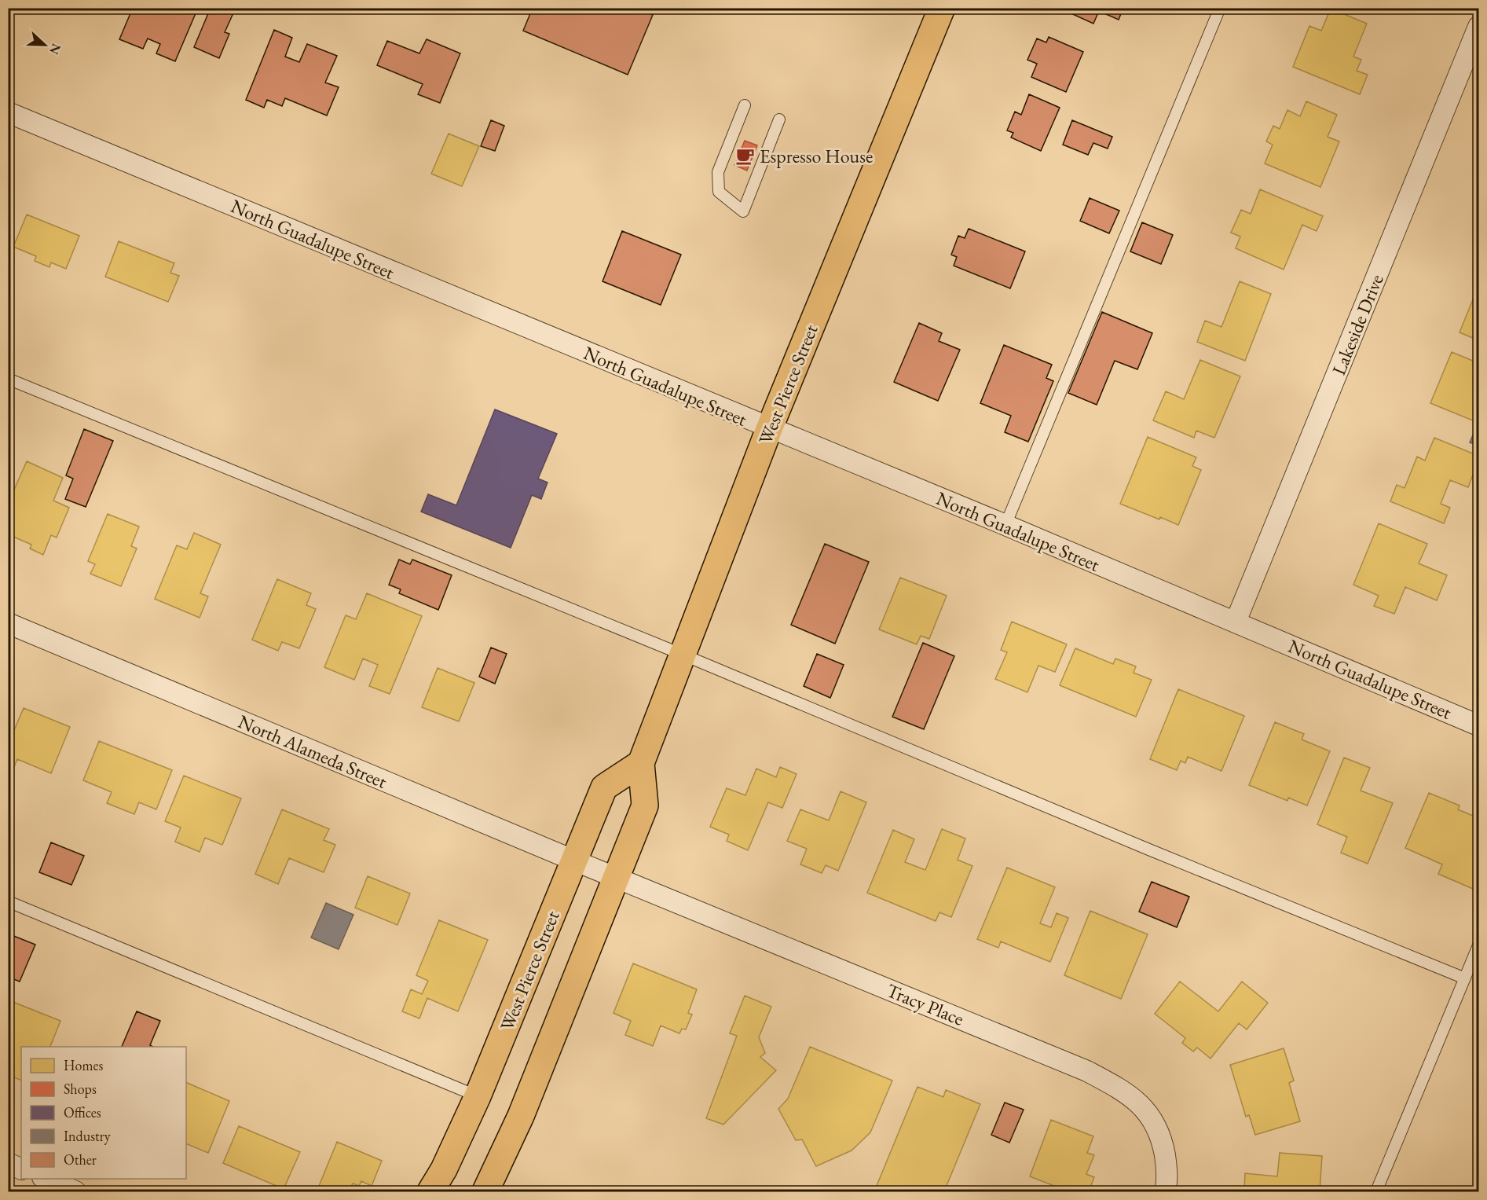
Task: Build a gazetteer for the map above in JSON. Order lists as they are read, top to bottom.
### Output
{
  "streets": {
    "highway": ["West Pierce Street"],
    "street": [
      "North Guadalupe Street",
      "Lakeside Drive",
      "North Alameda Street",
      "Tracy Place"
    ]
  },
  "crossings": [
    ["North Guadalupe Street", "Lakeside Drive"],
    ["North Guadalupe Street", "West Pierce Street"],
    ["West Pierce Street", "North Alameda Street"],
    ["West Pierce Street", "Tracy Place"],
    ["North Alameda Street", "Tracy Place"]
  ],
  "places": {
    "cafe": ["Espresso House"]
  },
  "legend": [
    "Homes",
    "Shops",
    "Offices",
    "Industry",
    "Other"
  ],
  "north": "right"
}
